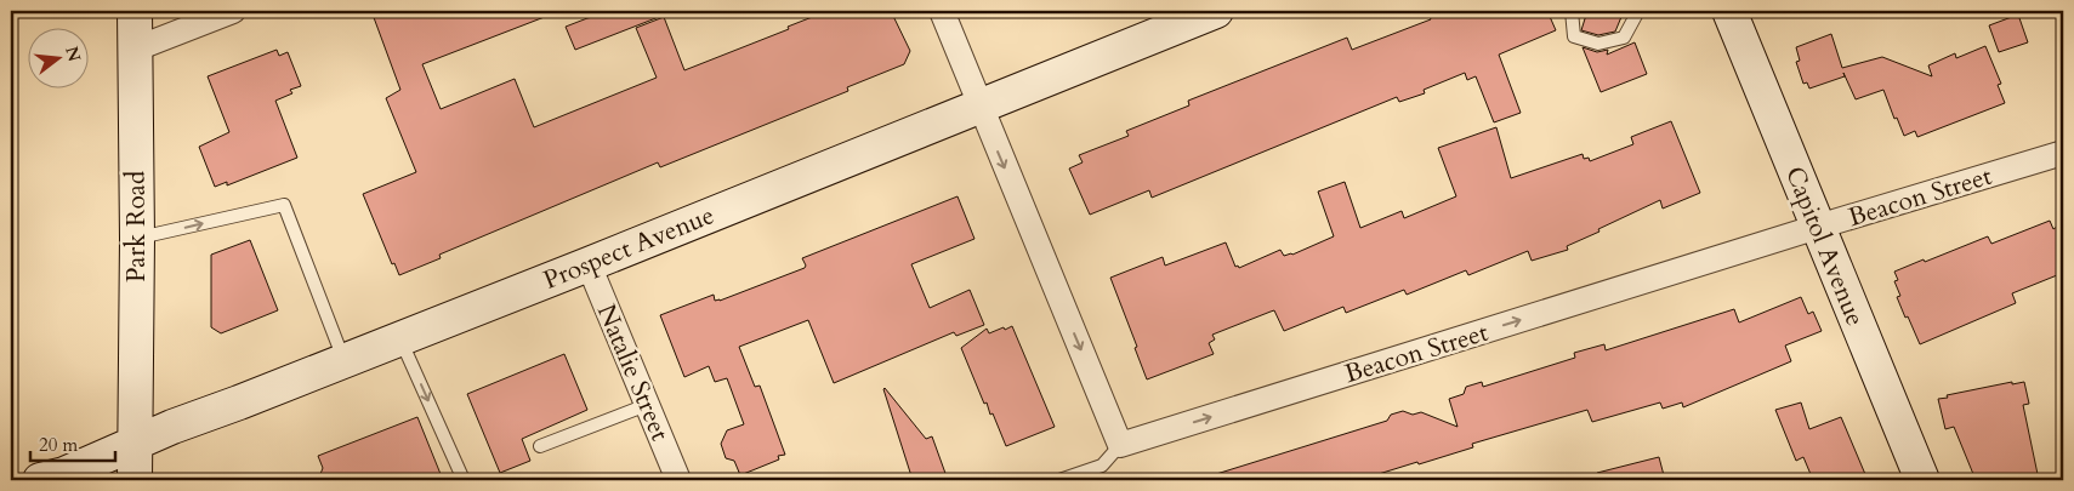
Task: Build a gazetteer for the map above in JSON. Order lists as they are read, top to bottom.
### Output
{
  "streets": {
    "main road": ["Park Road", "Capitol Avenue", "Prospect Avenue"],
    "street": ["Beacon Street", "Natalie Street"]
  },
  "crossings": [
    ["Beacon Street", "Capitol Avenue"],
    ["Park Road", "Prospect Avenue"],
    ["Prospect Avenue", "Natalie Street"]
  ],
  "one_way": ["Beacon Street"],
  "scale_bar": "20 m",
  "north": "right"
}
